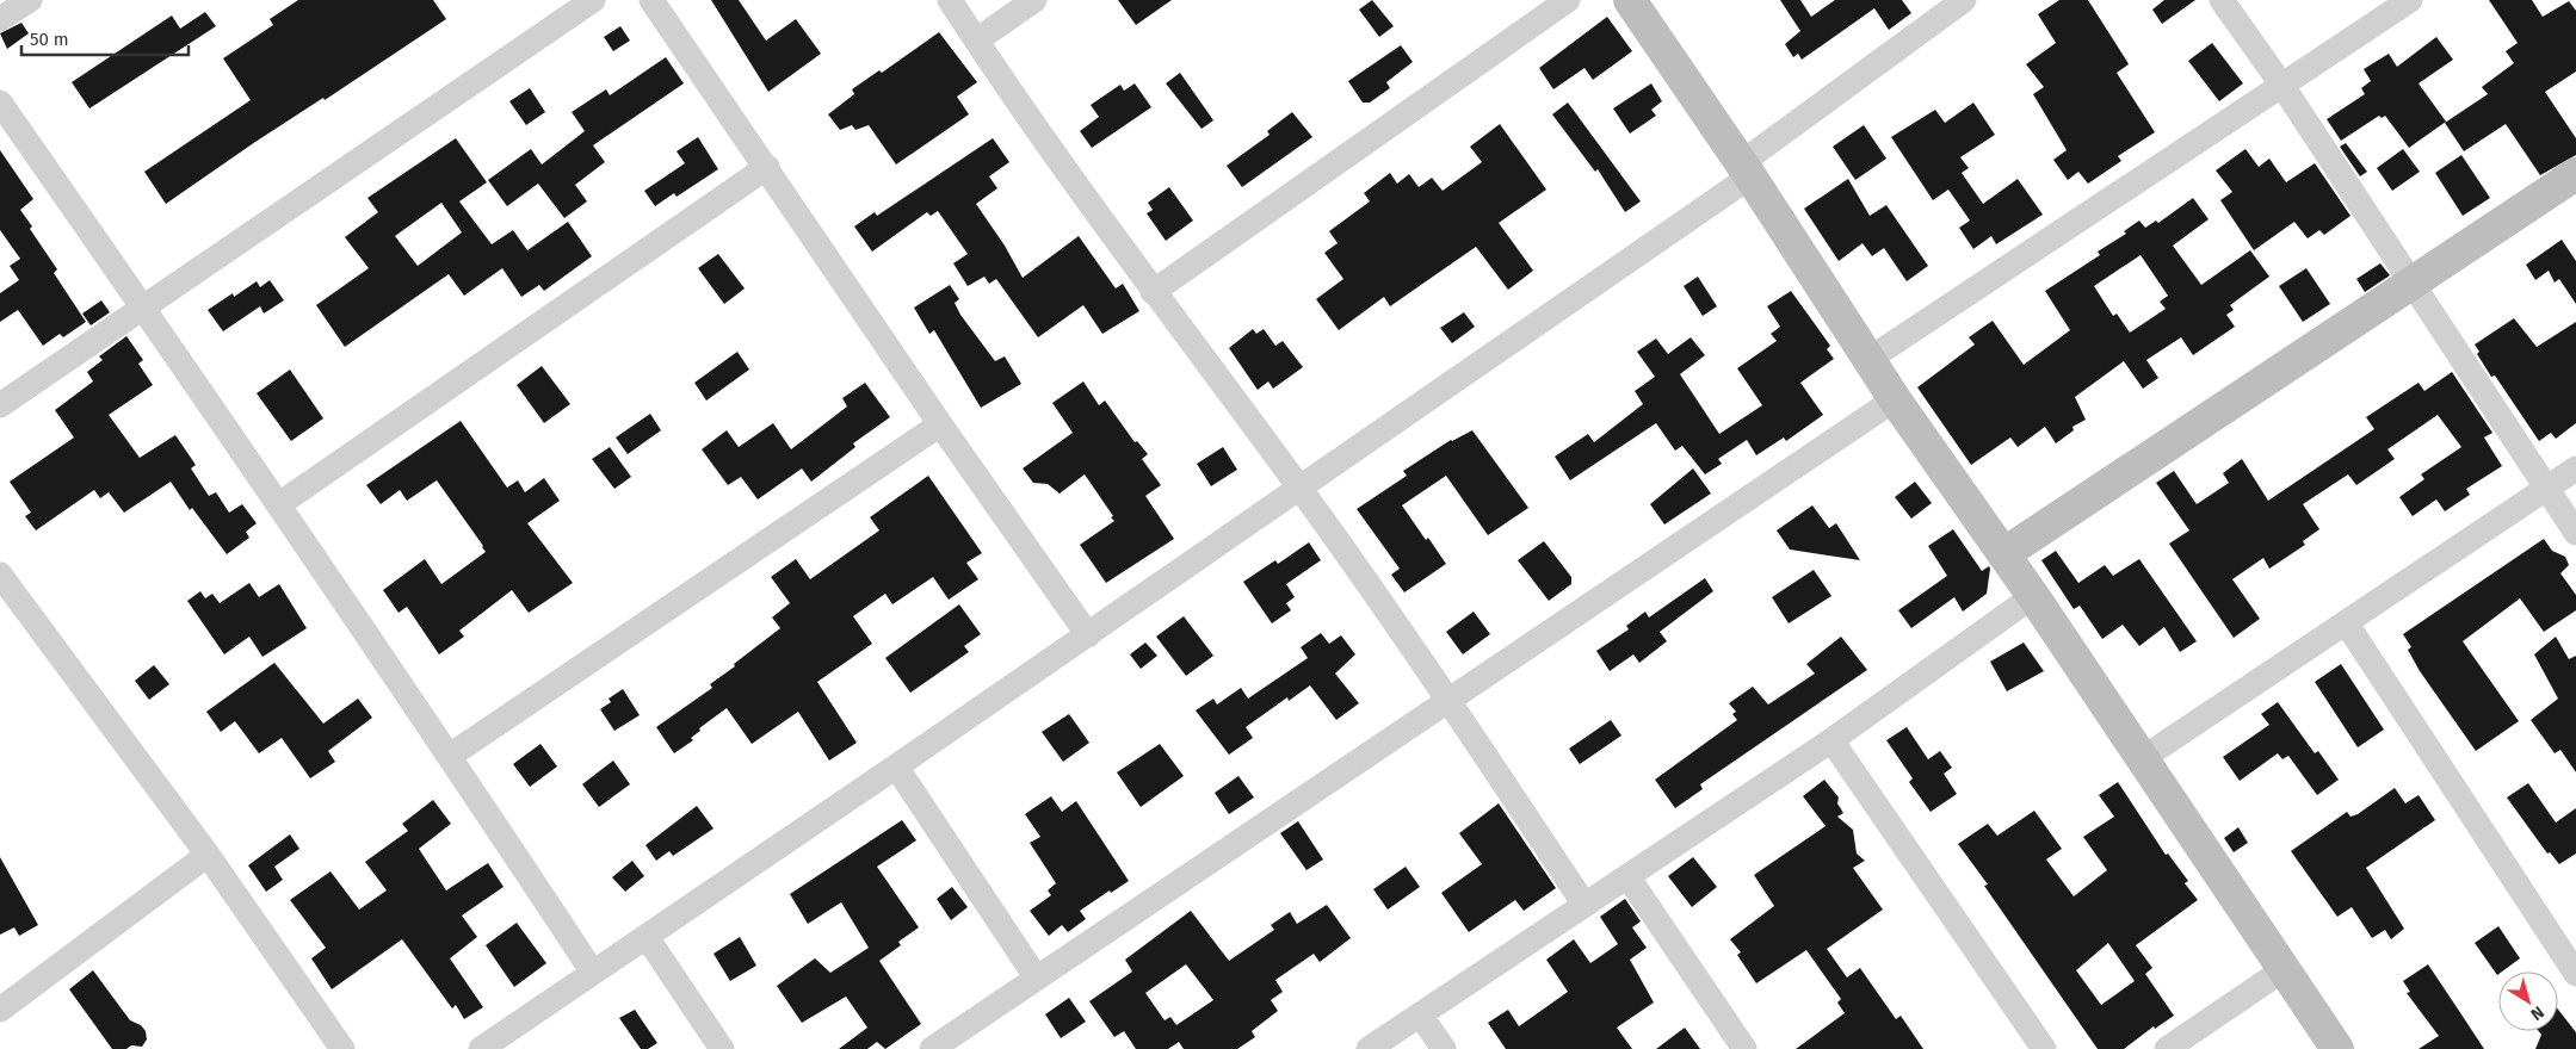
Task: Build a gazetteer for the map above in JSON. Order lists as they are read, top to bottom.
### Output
{
  "scale_bar": "50 m",
  "north": "bottom right"
}
